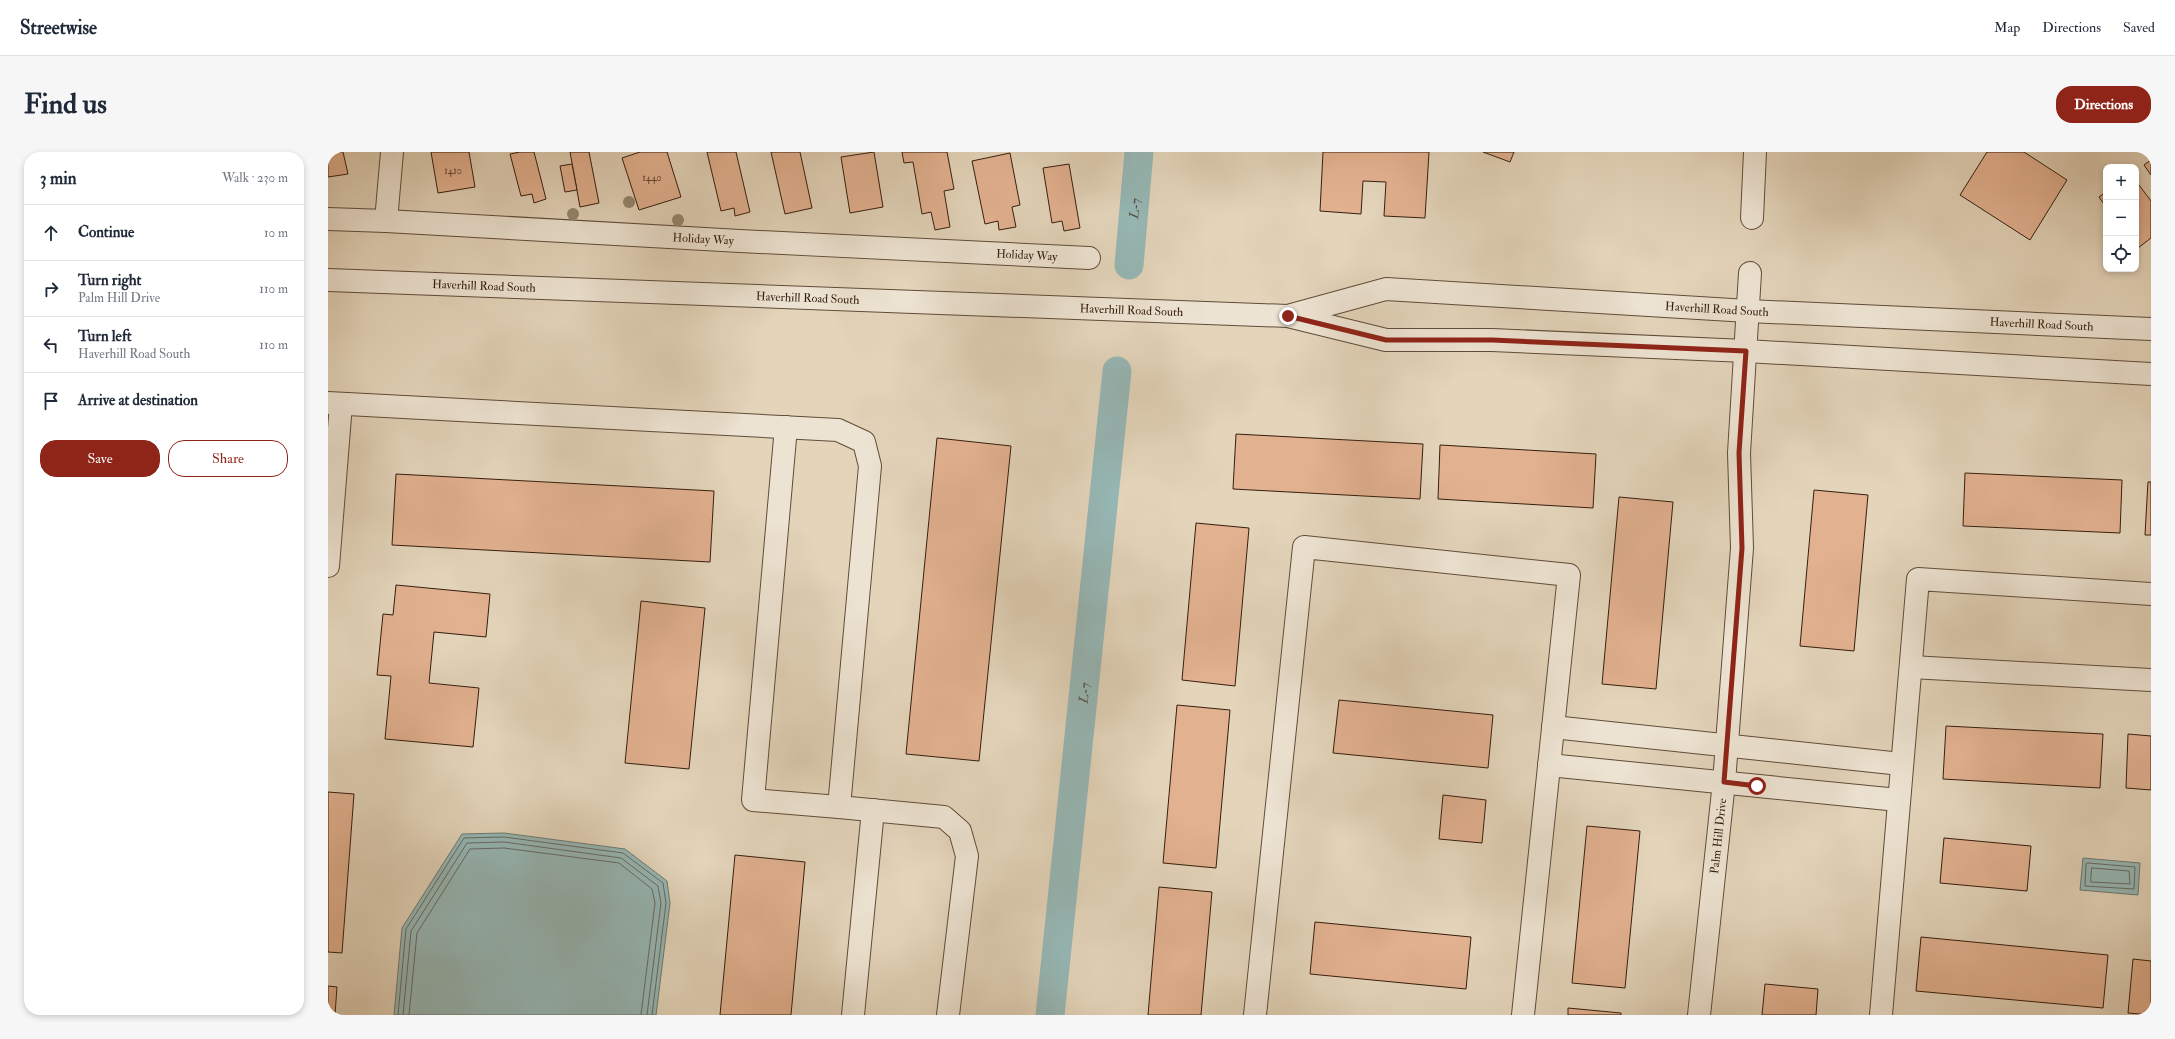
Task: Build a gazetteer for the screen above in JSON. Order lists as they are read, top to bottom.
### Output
{
  "streets": {
    "street": ["Holiday Way", "Haverhill Road South", "Palm Hill Drive"]
  },
  "crossings": [
    ["Haverhill Road South", "Palm Hill Drive"]
  ],
  "water": ["L-7"],
  "house_numbers": ["1410", "1440"],
  "page": {
    "header": "Streetwise",
    "nav": ["Map", "Directions", "Saved"],
    "buttons": [
      "Directions",
      ["Save", "Share"]
    ],
    "title": "Find us",
    "heading": ["3 min", "Walk · 230 m"],
    "map_buttons": ["+", "−"],
    "list": [
      ["Continue", "10 m"],
      ["Turn right", "Palm Hill Drive", "110 m"],
      ["Turn left", "Haverhill Road South", "110 m"],
      "Arrive at destination"
    ]
  }
}
